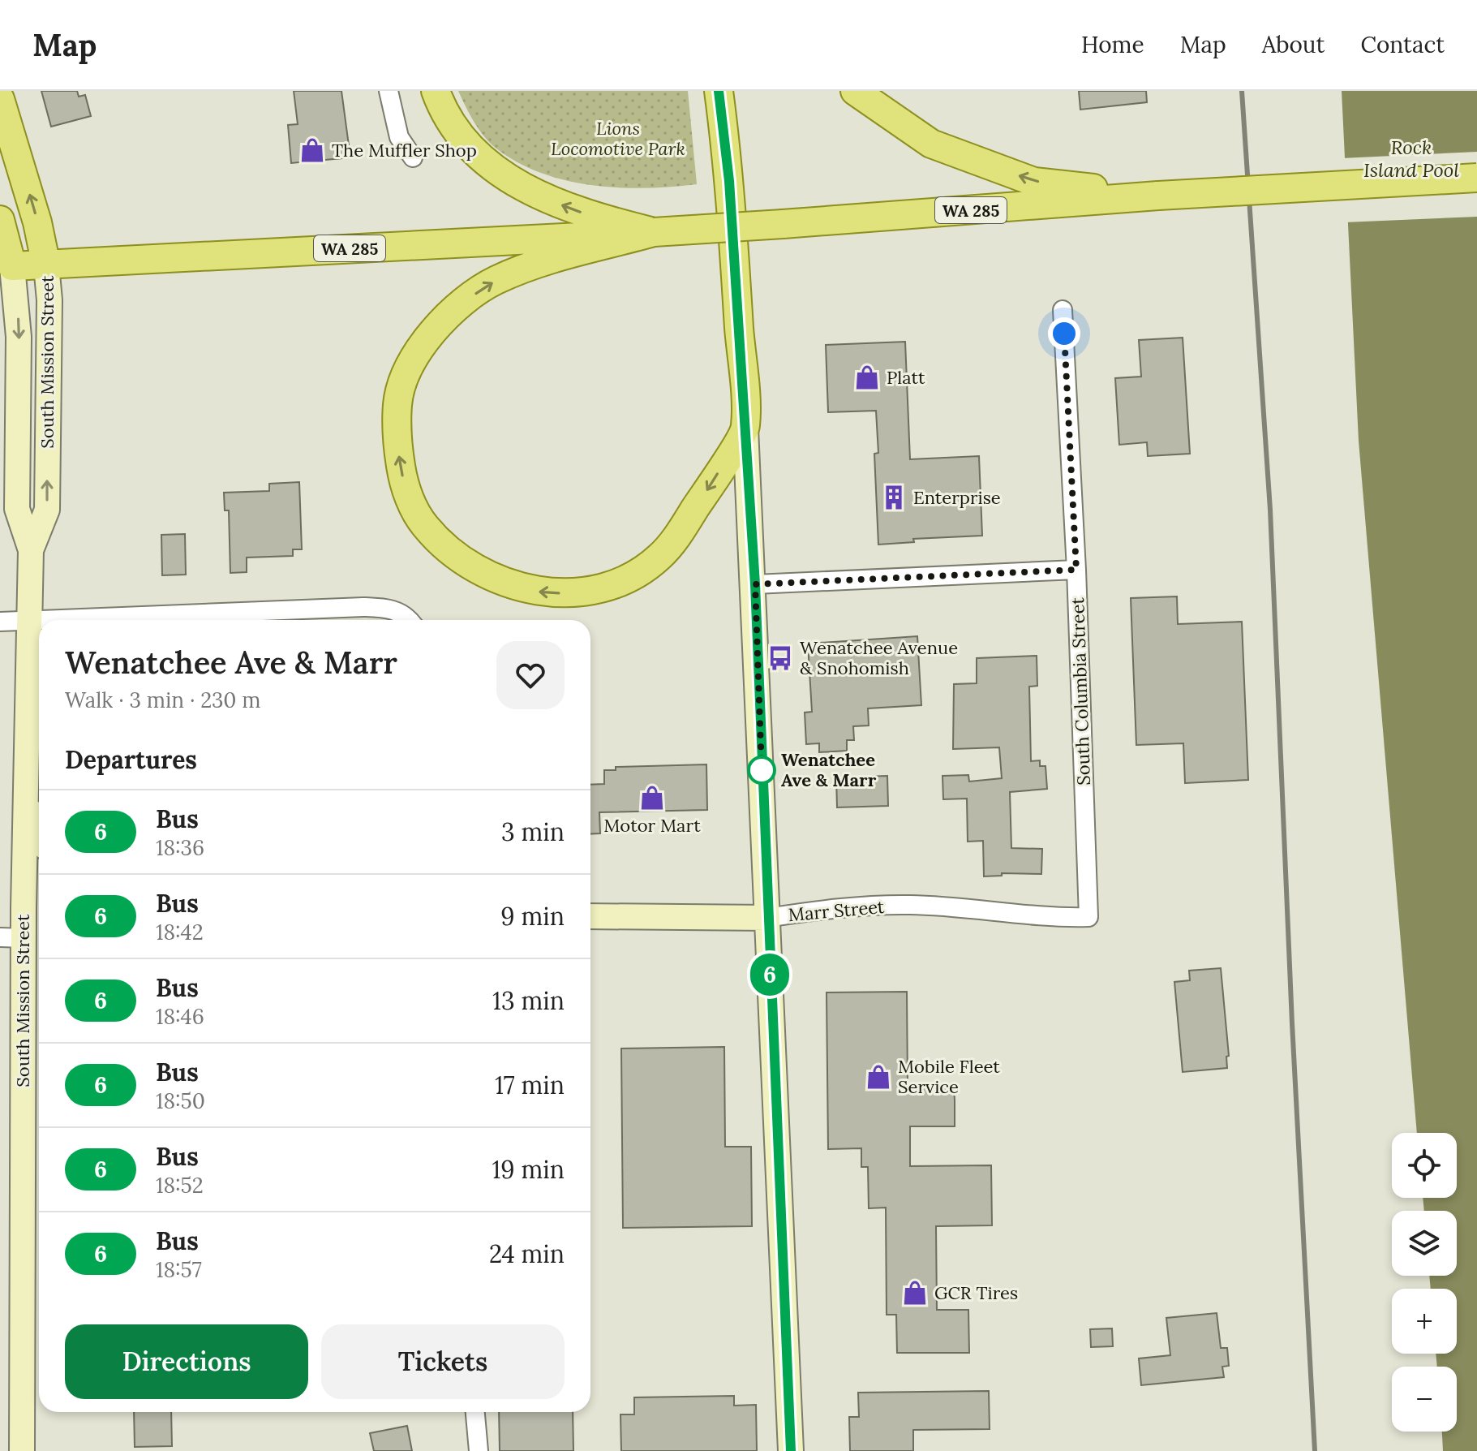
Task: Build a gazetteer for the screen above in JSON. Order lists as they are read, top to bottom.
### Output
{
  "streets": {
    "main road": ["WA 285", "South Mission Street", "Marr Street"],
    "street": ["South Columbia Street"]
  },
  "crossings": [
    ["WA 285", "South Mission Street"],
    ["South Columbia Street", "Marr Street"]
  ],
  "water": ["Rock Island Pool"],
  "parks": ["Lions Locomotive Park"],
  "places": {
    "shop": [
      "The Muffler Shop",
      "Platt",
      "Motor Mart",
      "Mobile Fleet Service",
      "GCR Tires"
    ],
    "building": ["Enterprise"],
    "bus stop": ["Wenatchee Avenue & Snohomish"],
    "other": ["Wenatchee Ave & Marr"]
  },
  "lines": ["bus line 6"],
  "page": {
    "header": "Map",
    "nav": [
      "Home",
      "Map",
      "About",
      "Contact"
    ],
    "on_map": "6",
    "heading": [
      ["Wenatchee Ave & Marr", "Walk · 3 min · 230 m"],
      "Departures"
    ],
    "list": [
      {
        "mark": "6",
        "name": "Bus",
        "note": "18:36",
        "value": "3 min"
      },
      {
        "mark": "6",
        "name": "Bus",
        "note": "18:42",
        "value": "9 min"
      },
      {
        "mark": "6",
        "name": "Bus",
        "note": "18:46",
        "value": "13 min"
      },
      {
        "mark": "6",
        "name": "Bus",
        "note": "18:50",
        "value": "17 min"
      },
      {
        "mark": "6",
        "name": "Bus",
        "note": "18:52",
        "value": "19 min"
      },
      {
        "mark": "6",
        "name": "Bus",
        "note": "18:57",
        "value": "24 min"
      }
    ],
    "map_buttons": ["+", "−"],
    "buttons": ["Directions", "Tickets"]
  }
}
